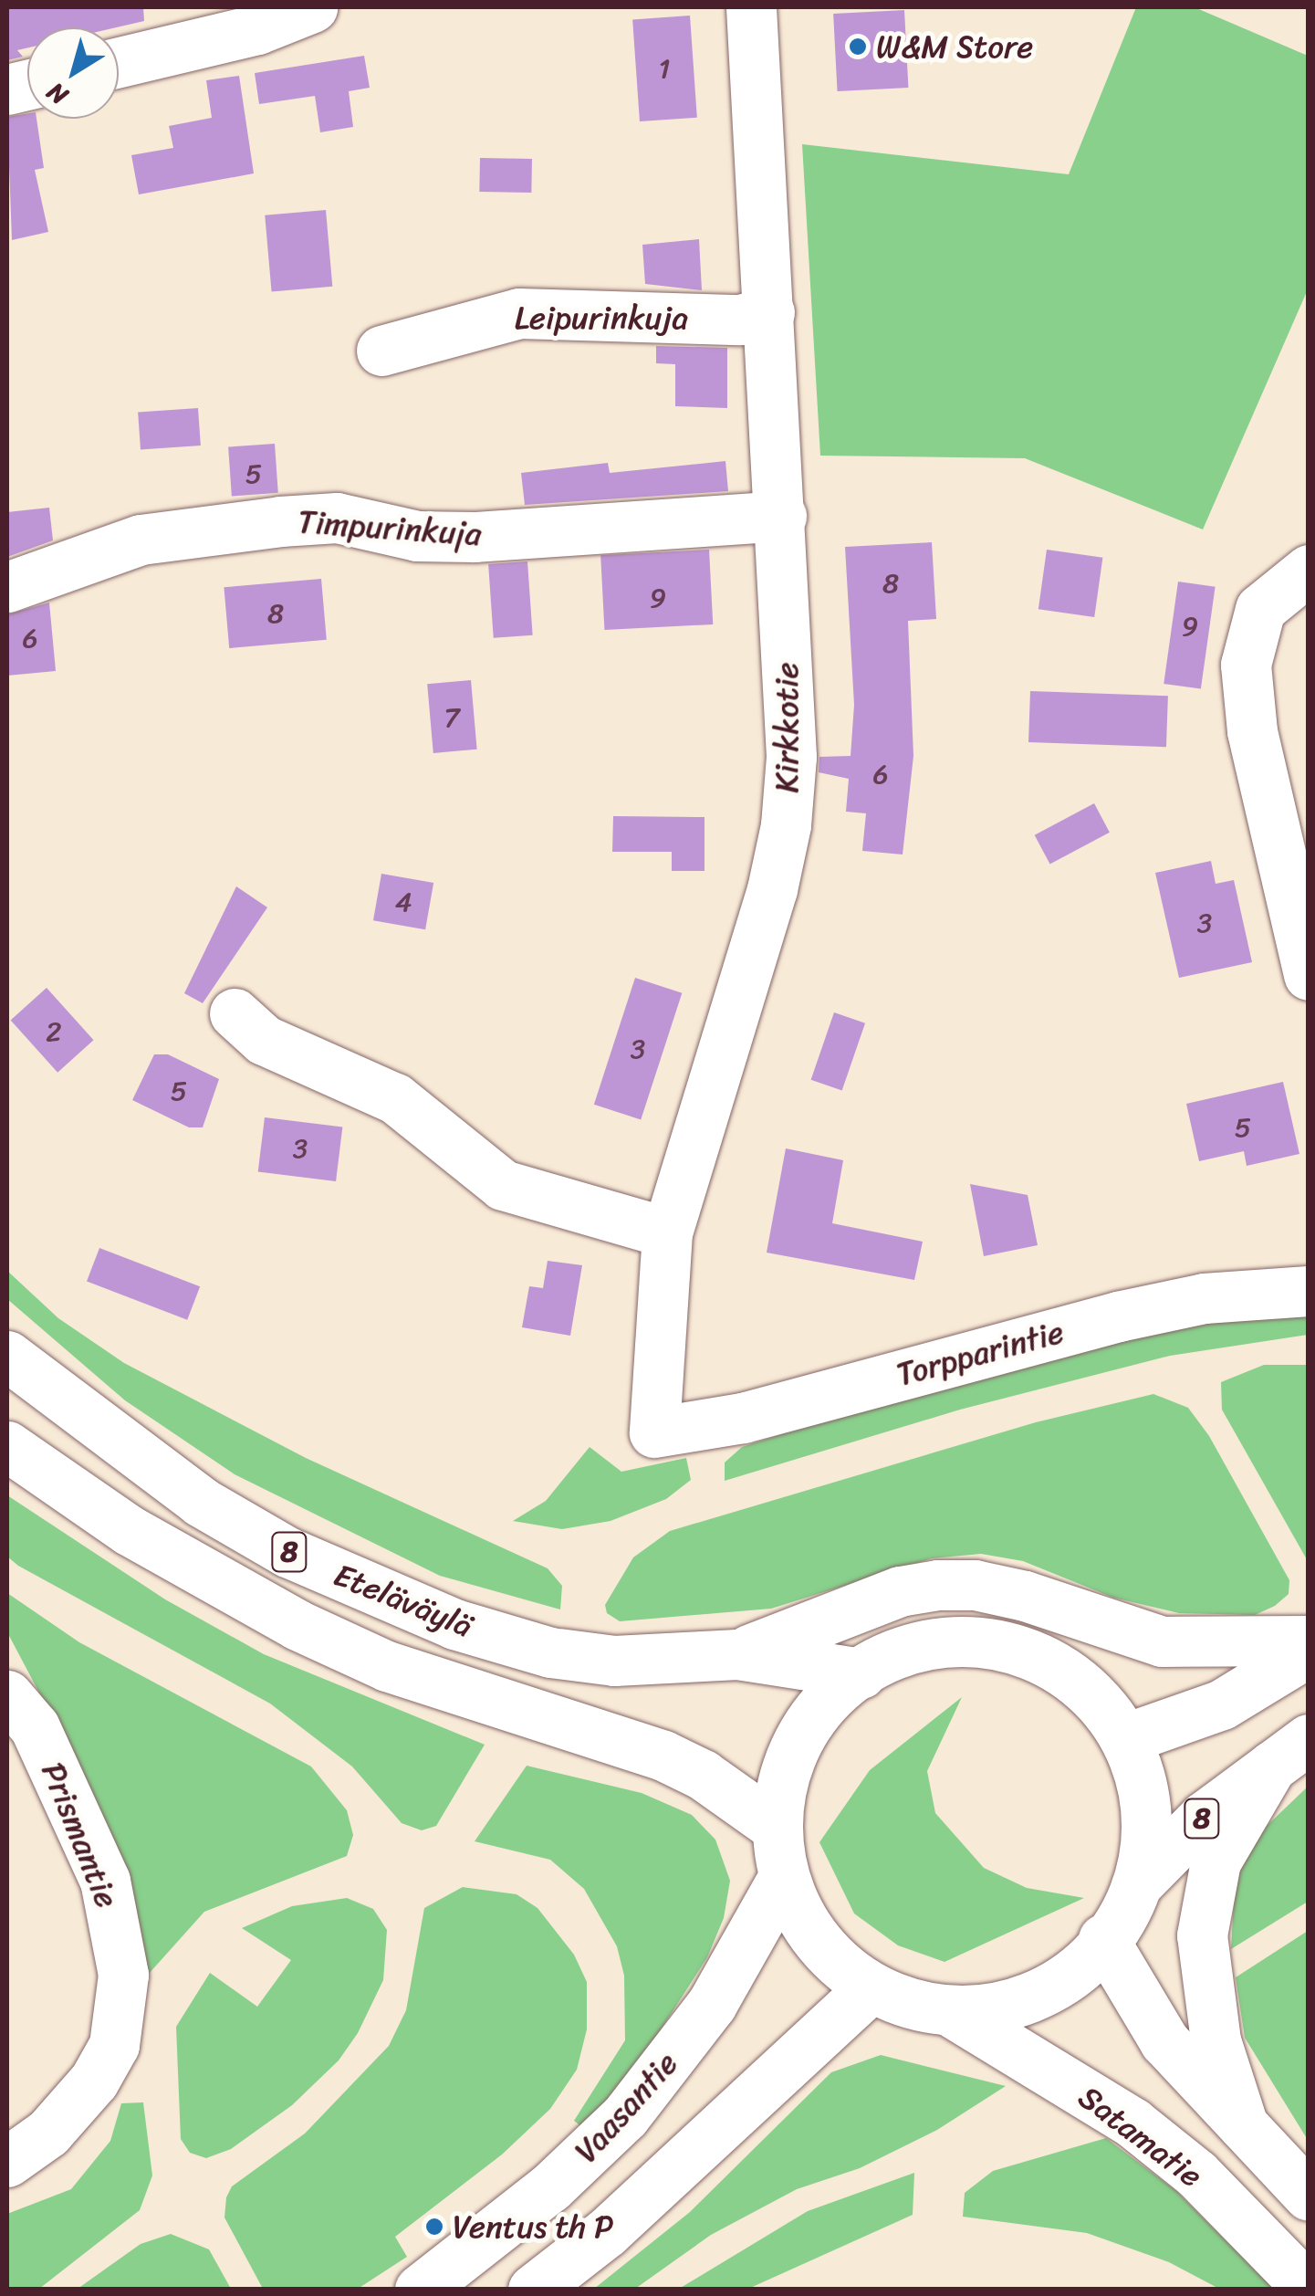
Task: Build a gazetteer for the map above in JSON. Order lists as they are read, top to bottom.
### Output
{
  "streets": {
    "main road": [
      "Leipurinkuja",
      "Timpurinkuja",
      "Kirkkotie",
      "Torpparintie",
      "8",
      "Eteläväylä",
      "Prismantie",
      "Vaasantie",
      "Satamatie"
    ]
  },
  "crossings": [
    ["Leipurinkuja", "Kirkkotie"],
    ["Timpurinkuja", "Kirkkotie"],
    ["Kirkkotie", "Torpparintie"]
  ],
  "places": ["W&M Store", "Ventus th P"],
  "house_numbers": [
    "1",
    "5",
    "8",
    "9",
    "8",
    "9",
    "6",
    "7",
    "6",
    "4",
    "3",
    "2",
    "3",
    "5",
    "5",
    "3"
  ],
  "north": "bottom left"
}
